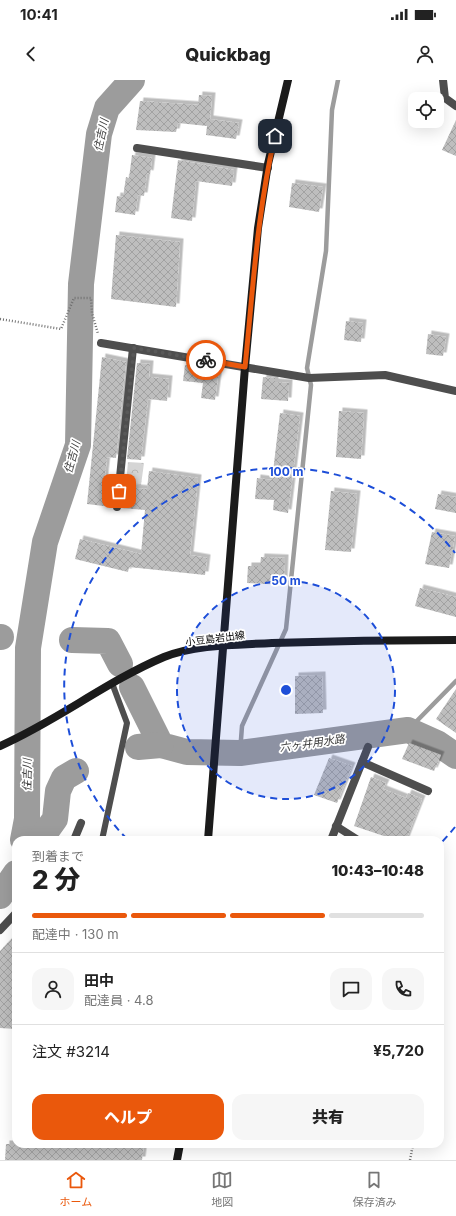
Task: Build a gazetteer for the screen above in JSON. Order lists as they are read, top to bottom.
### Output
{
  "streets": {
    "street": ["小豆島岩出線"]
  },
  "water": ["住吉川", "六ヶ井用水路"],
  "page": {
    "status": "10:41",
    "header": "Quickbag",
    "heading": ["2 分", "到着まで", "10:43–10:48"],
    "panel": [
      "田中",
      "配達員 · 4.8",
      "注文 #3214",
      "¥5,720"
    ],
    "bar": "配達中 · 130 m",
    "buttons": ["ヘルプ", "共有"],
    "tabs": ["ホーム", "地図", "保存済み"]
  },
  "rings": ["100 m", "50 m"]
}
